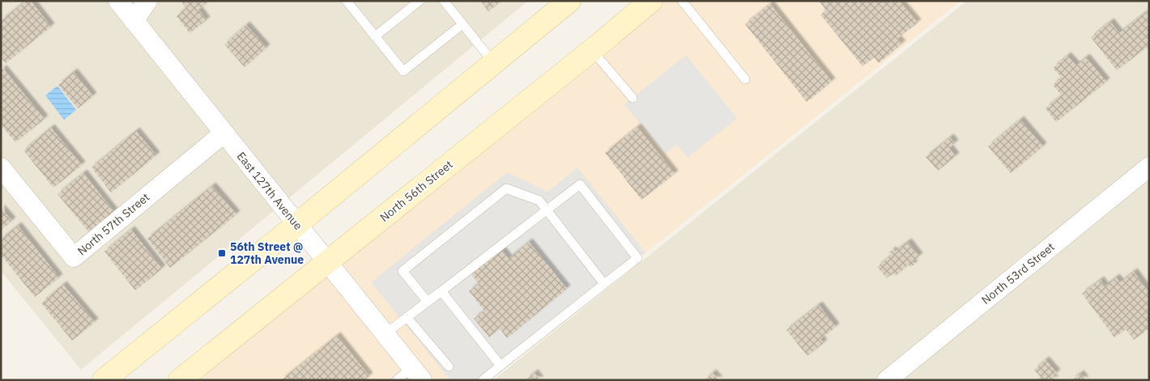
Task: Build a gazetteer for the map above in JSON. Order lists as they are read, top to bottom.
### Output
{
  "streets": {
    "main road": ["North 56th Street"],
    "street": ["East 127th Avenue", "North 57th Street", "North 53rd Street"]
  },
  "crossings": [
    ["East 127th Avenue", "North 56th Street"],
    ["East 127th Avenue", "North 57th Street"]
  ],
  "places": {
    "transit": ["56th Street @ 127th Avenue"]
  }
}
